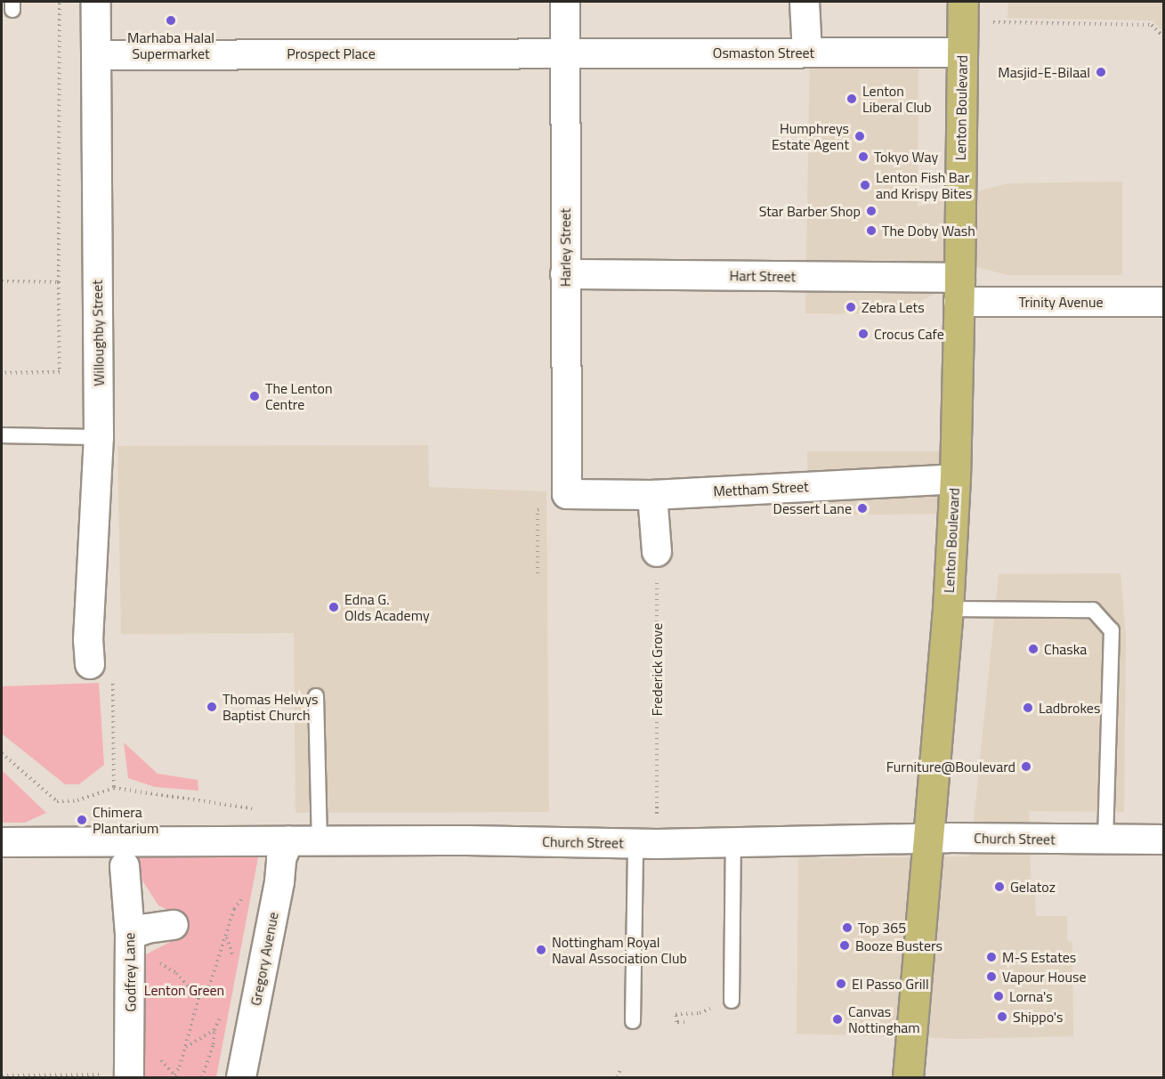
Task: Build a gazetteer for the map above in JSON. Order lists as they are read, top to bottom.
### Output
{
  "streets": {
    "main road": ["Lenton Boulevard"],
    "street": [
      "Osmaston Street",
      "Prospect Place",
      "Harley Street",
      "Hart Street",
      "Trinity Avenue",
      "Willoughby Street",
      "Mettham Street",
      "Church Street",
      "Gregory Avenue",
      "Godfrey Lane"
    ],
    "path": ["Frederick Grove"]
  },
  "crossings": [
    ["Osmaston Street", "Prospect Place"],
    ["Osmaston Street", "Lenton Boulevard"],
    ["Osmaston Street", "Harley Street"],
    ["Prospect Place", "Harley Street"],
    ["Prospect Place", "Willoughby Street"],
    ["Lenton Boulevard", "Hart Street"],
    ["Lenton Boulevard", "Trinity Avenue"],
    ["Lenton Boulevard", "Mettham Street"],
    ["Lenton Boulevard", "Church Street"],
    ["Harley Street", "Hart Street"],
    ["Harley Street", "Mettham Street"],
    ["Hart Street", "Trinity Avenue"],
    ["Frederick Grove", "Church Street"],
    ["Church Street", "Gregory Avenue"]
  ],
  "parks": ["Lenton Green"],
  "places": [
    "Marhaba Halal Supermarket",
    "Masjid-E-Bilaal",
    "Lenton Liberal Club",
    "Humphreys Estate Agent",
    "Tokyo Way",
    "Lenton Fish Bar and Krispy Bites",
    "Star Barber Shop",
    "The Doby Wash",
    "Zebra Lets",
    "Crocus Cafe",
    "The Lenton Centre",
    "Dessert Lane",
    "Edna G. Olds Academy",
    "Chaska",
    "Thomas Helwys Baptist Church",
    "Ladbrokes",
    "Furniture@Boulevard",
    "Chimera Plantarium",
    "Gelatoz",
    "Top 365",
    "Booze Busters",
    "Nottingham Royal Naval Association Club",
    "M-S Estates",
    "Vapour House",
    "El Passo Grill",
    "Lorna's",
    "Shippo's",
    "Canvas Nottingham"
  ]
}
